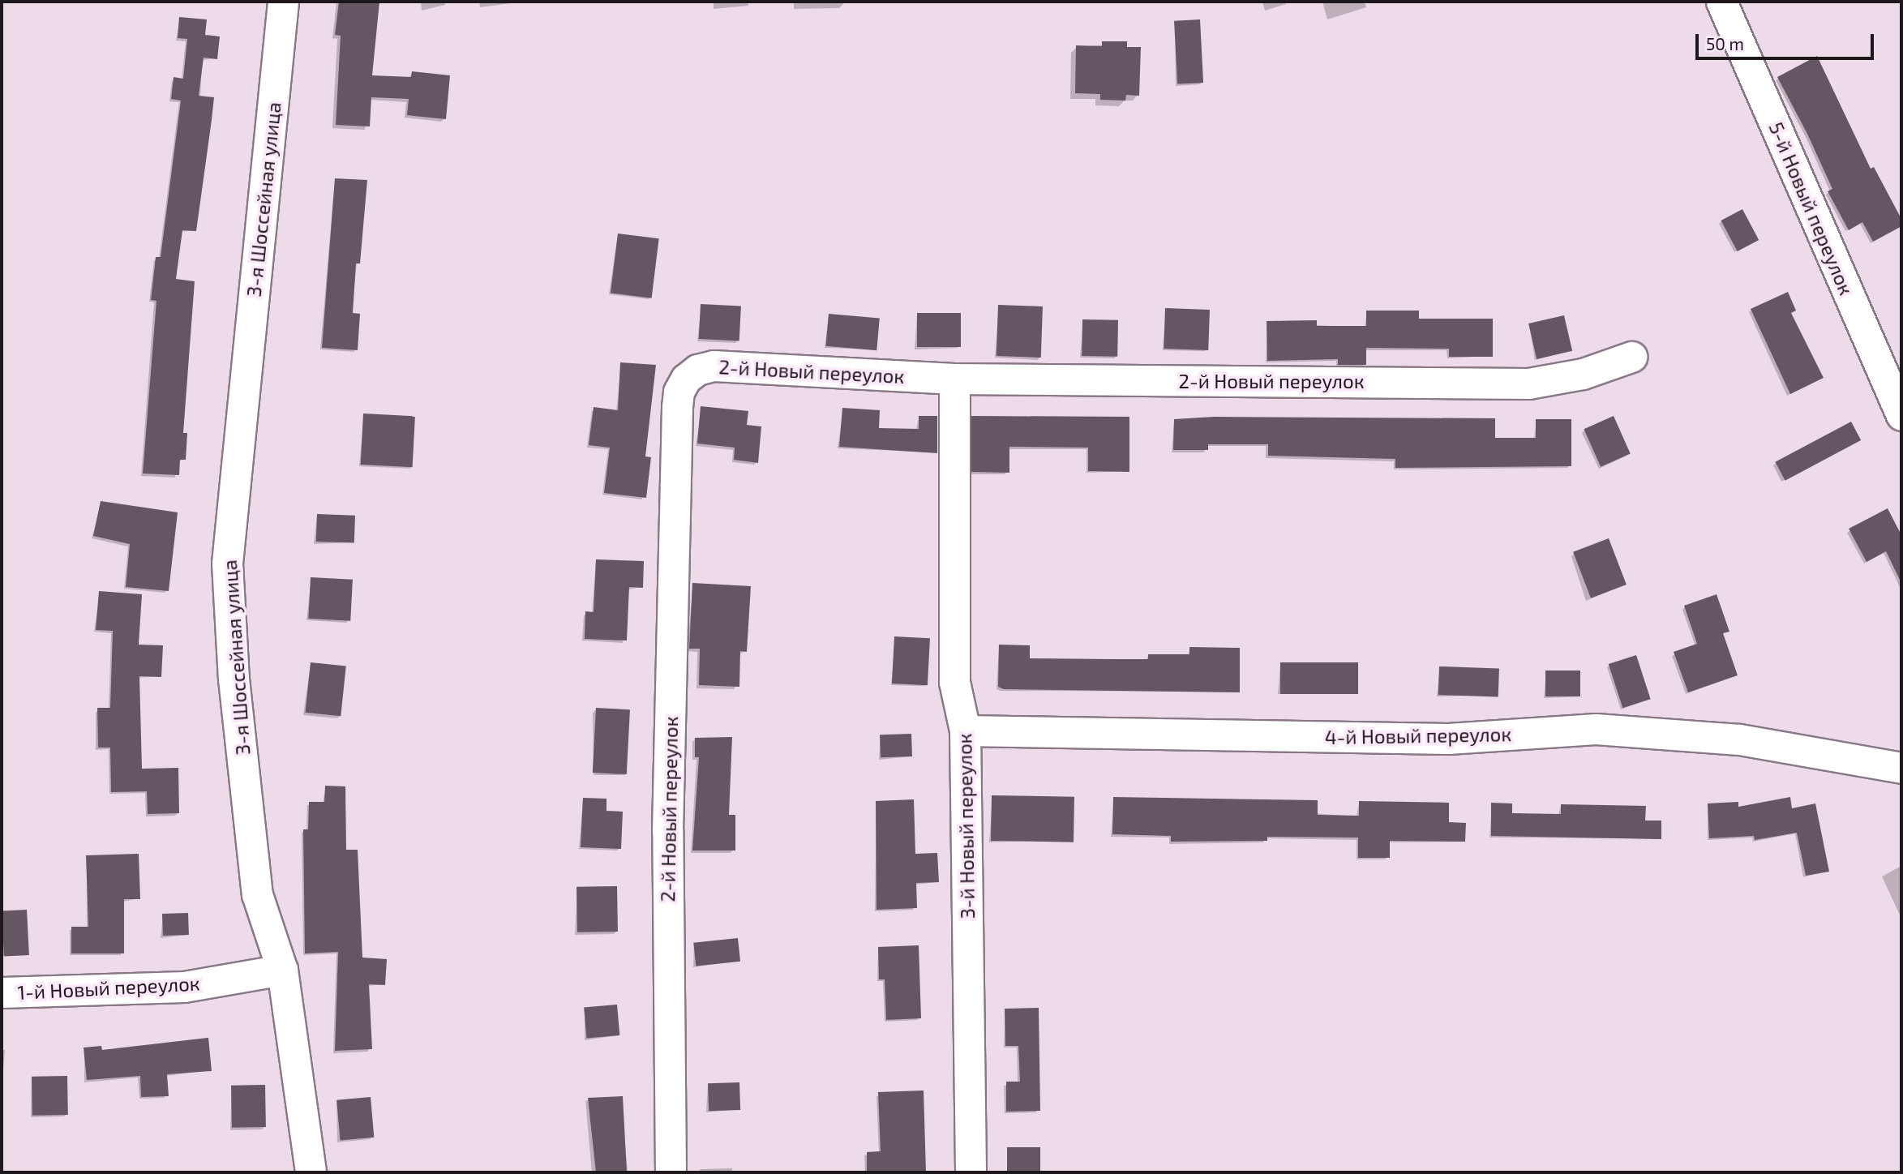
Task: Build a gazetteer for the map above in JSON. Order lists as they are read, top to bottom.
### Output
{
  "streets": {
    "street": [
      "3-я Шоссейная улица",
      "5-й Новый переулок",
      "2-й Новый переулок",
      "4-й Новый переулок",
      "3-й Новый переулок",
      "1-й Новый переулок"
    ]
  },
  "crossings": [
    ["3-я Шоссейная улица", "1-й Новый переулок"],
    ["2-й Новый переулок", "3-й Новый переулок"],
    ["4-й Новый переулок", "3-й Новый переулок"]
  ],
  "scale_bar": "50 m"
}
